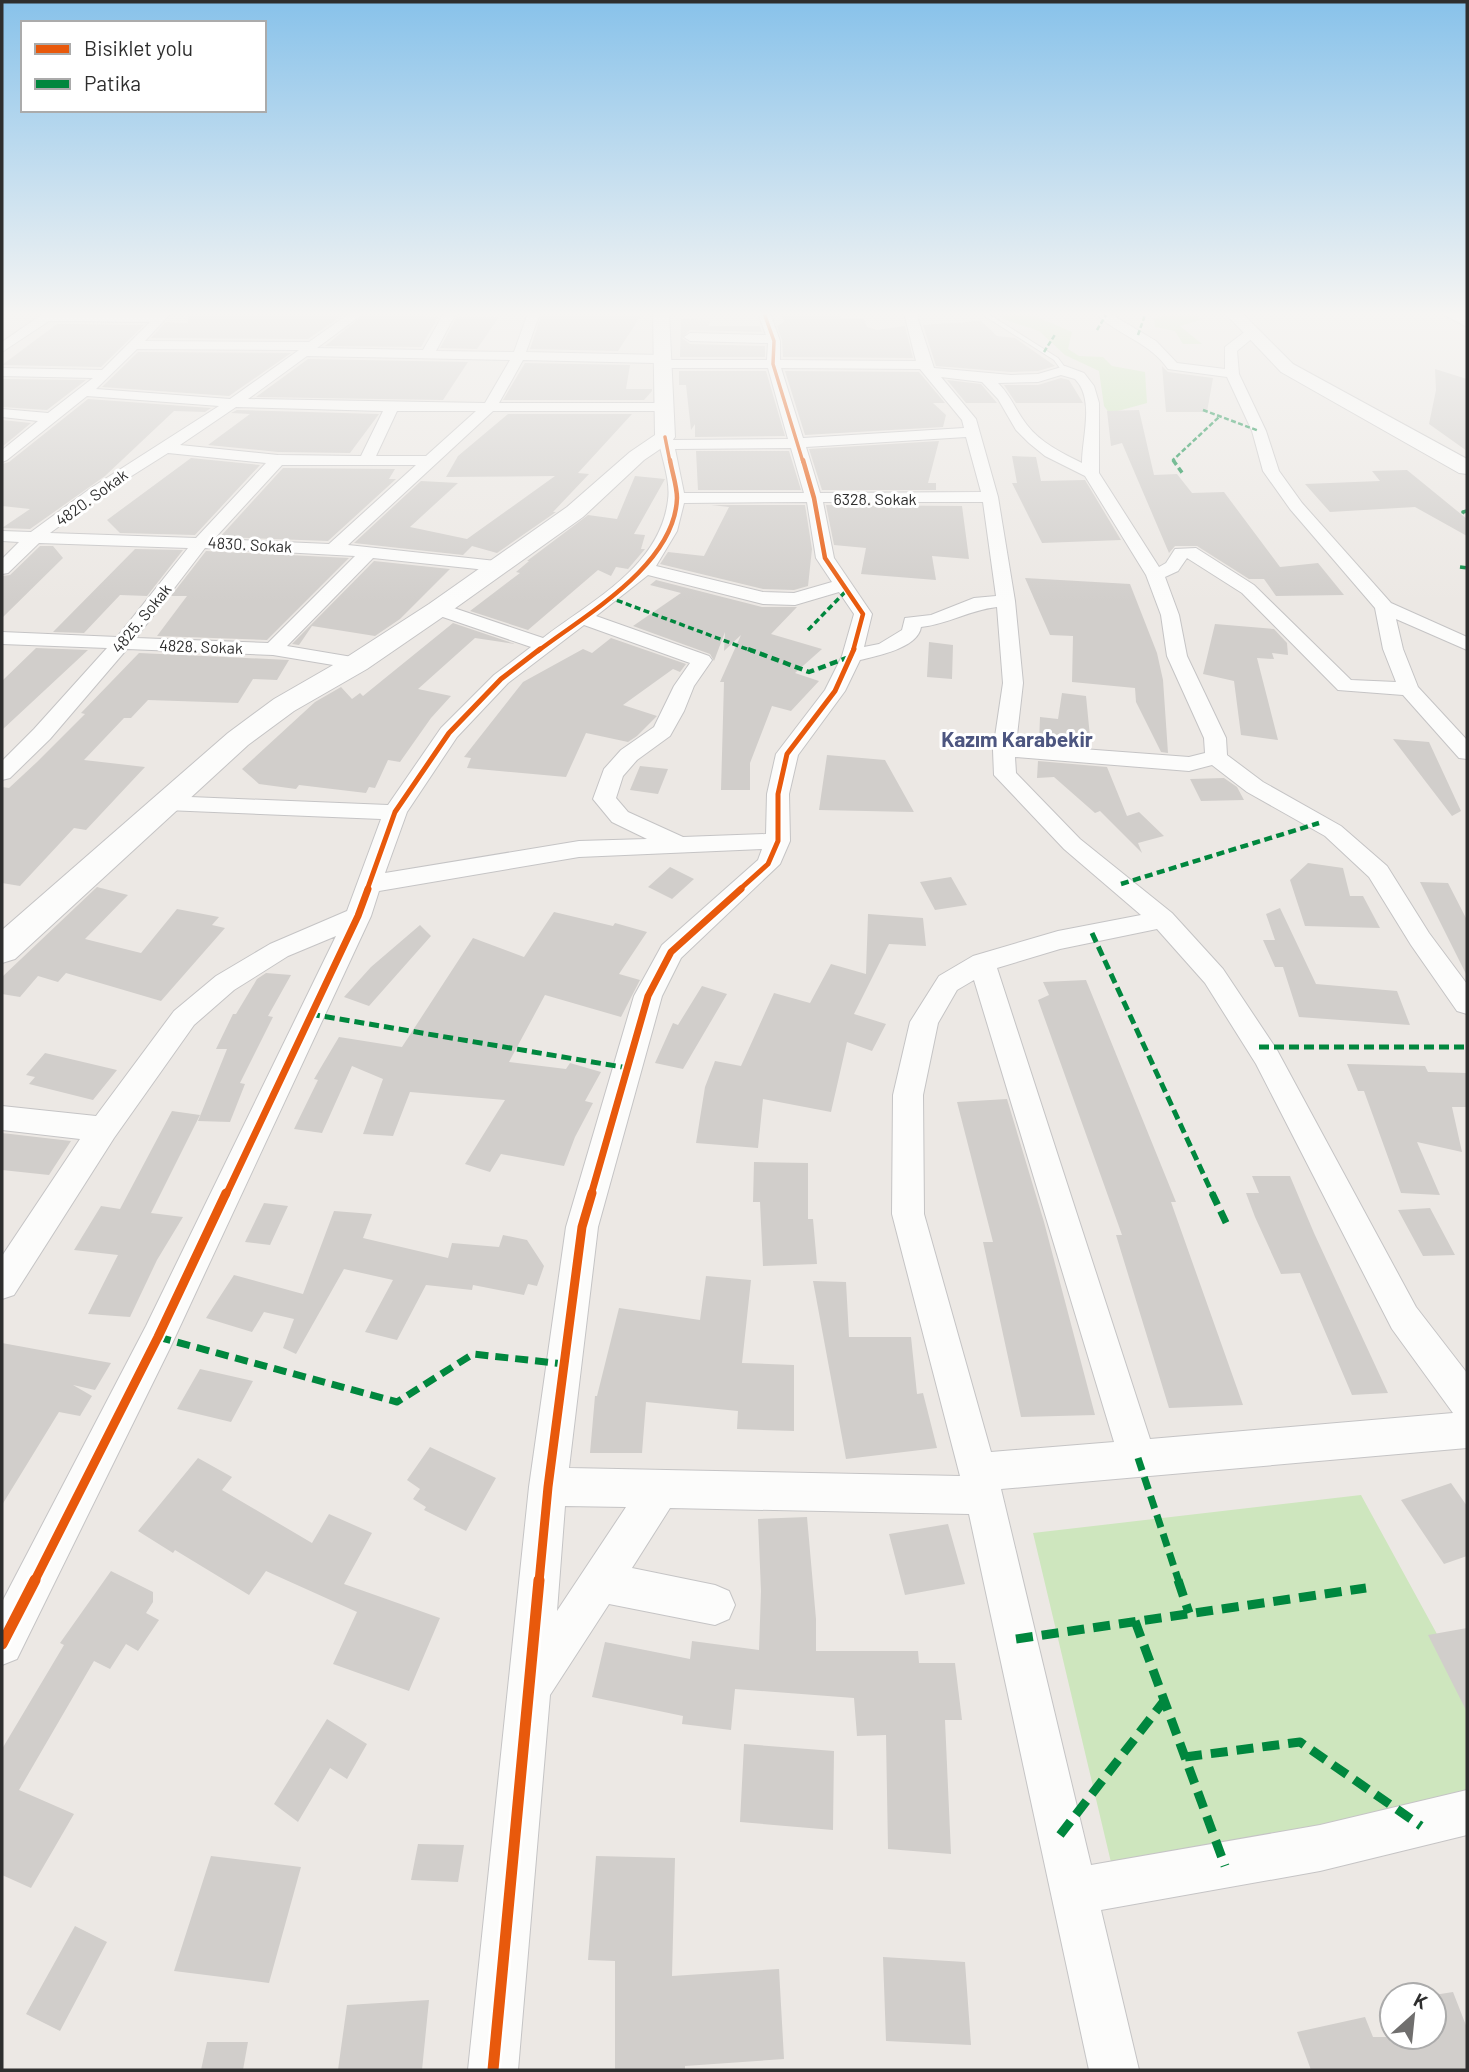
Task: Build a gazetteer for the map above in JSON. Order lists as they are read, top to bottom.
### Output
{
  "streets": {
    "street": [
      "4820. Sokak",
      "6328. Sokak",
      "4830. Sokak",
      "4825. Sokak",
      "4828. Sokak"
    ]
  },
  "crossings": [
    ["4820. Sokak", "4830. Sokak"],
    ["4830. Sokak", "4825. Sokak"],
    ["4825. Sokak", "4828. Sokak"]
  ],
  "districts": ["Kazım Karabekir"],
  "legend": ["Bisiklet yolu", "Patika"],
  "north": "top right"
}
